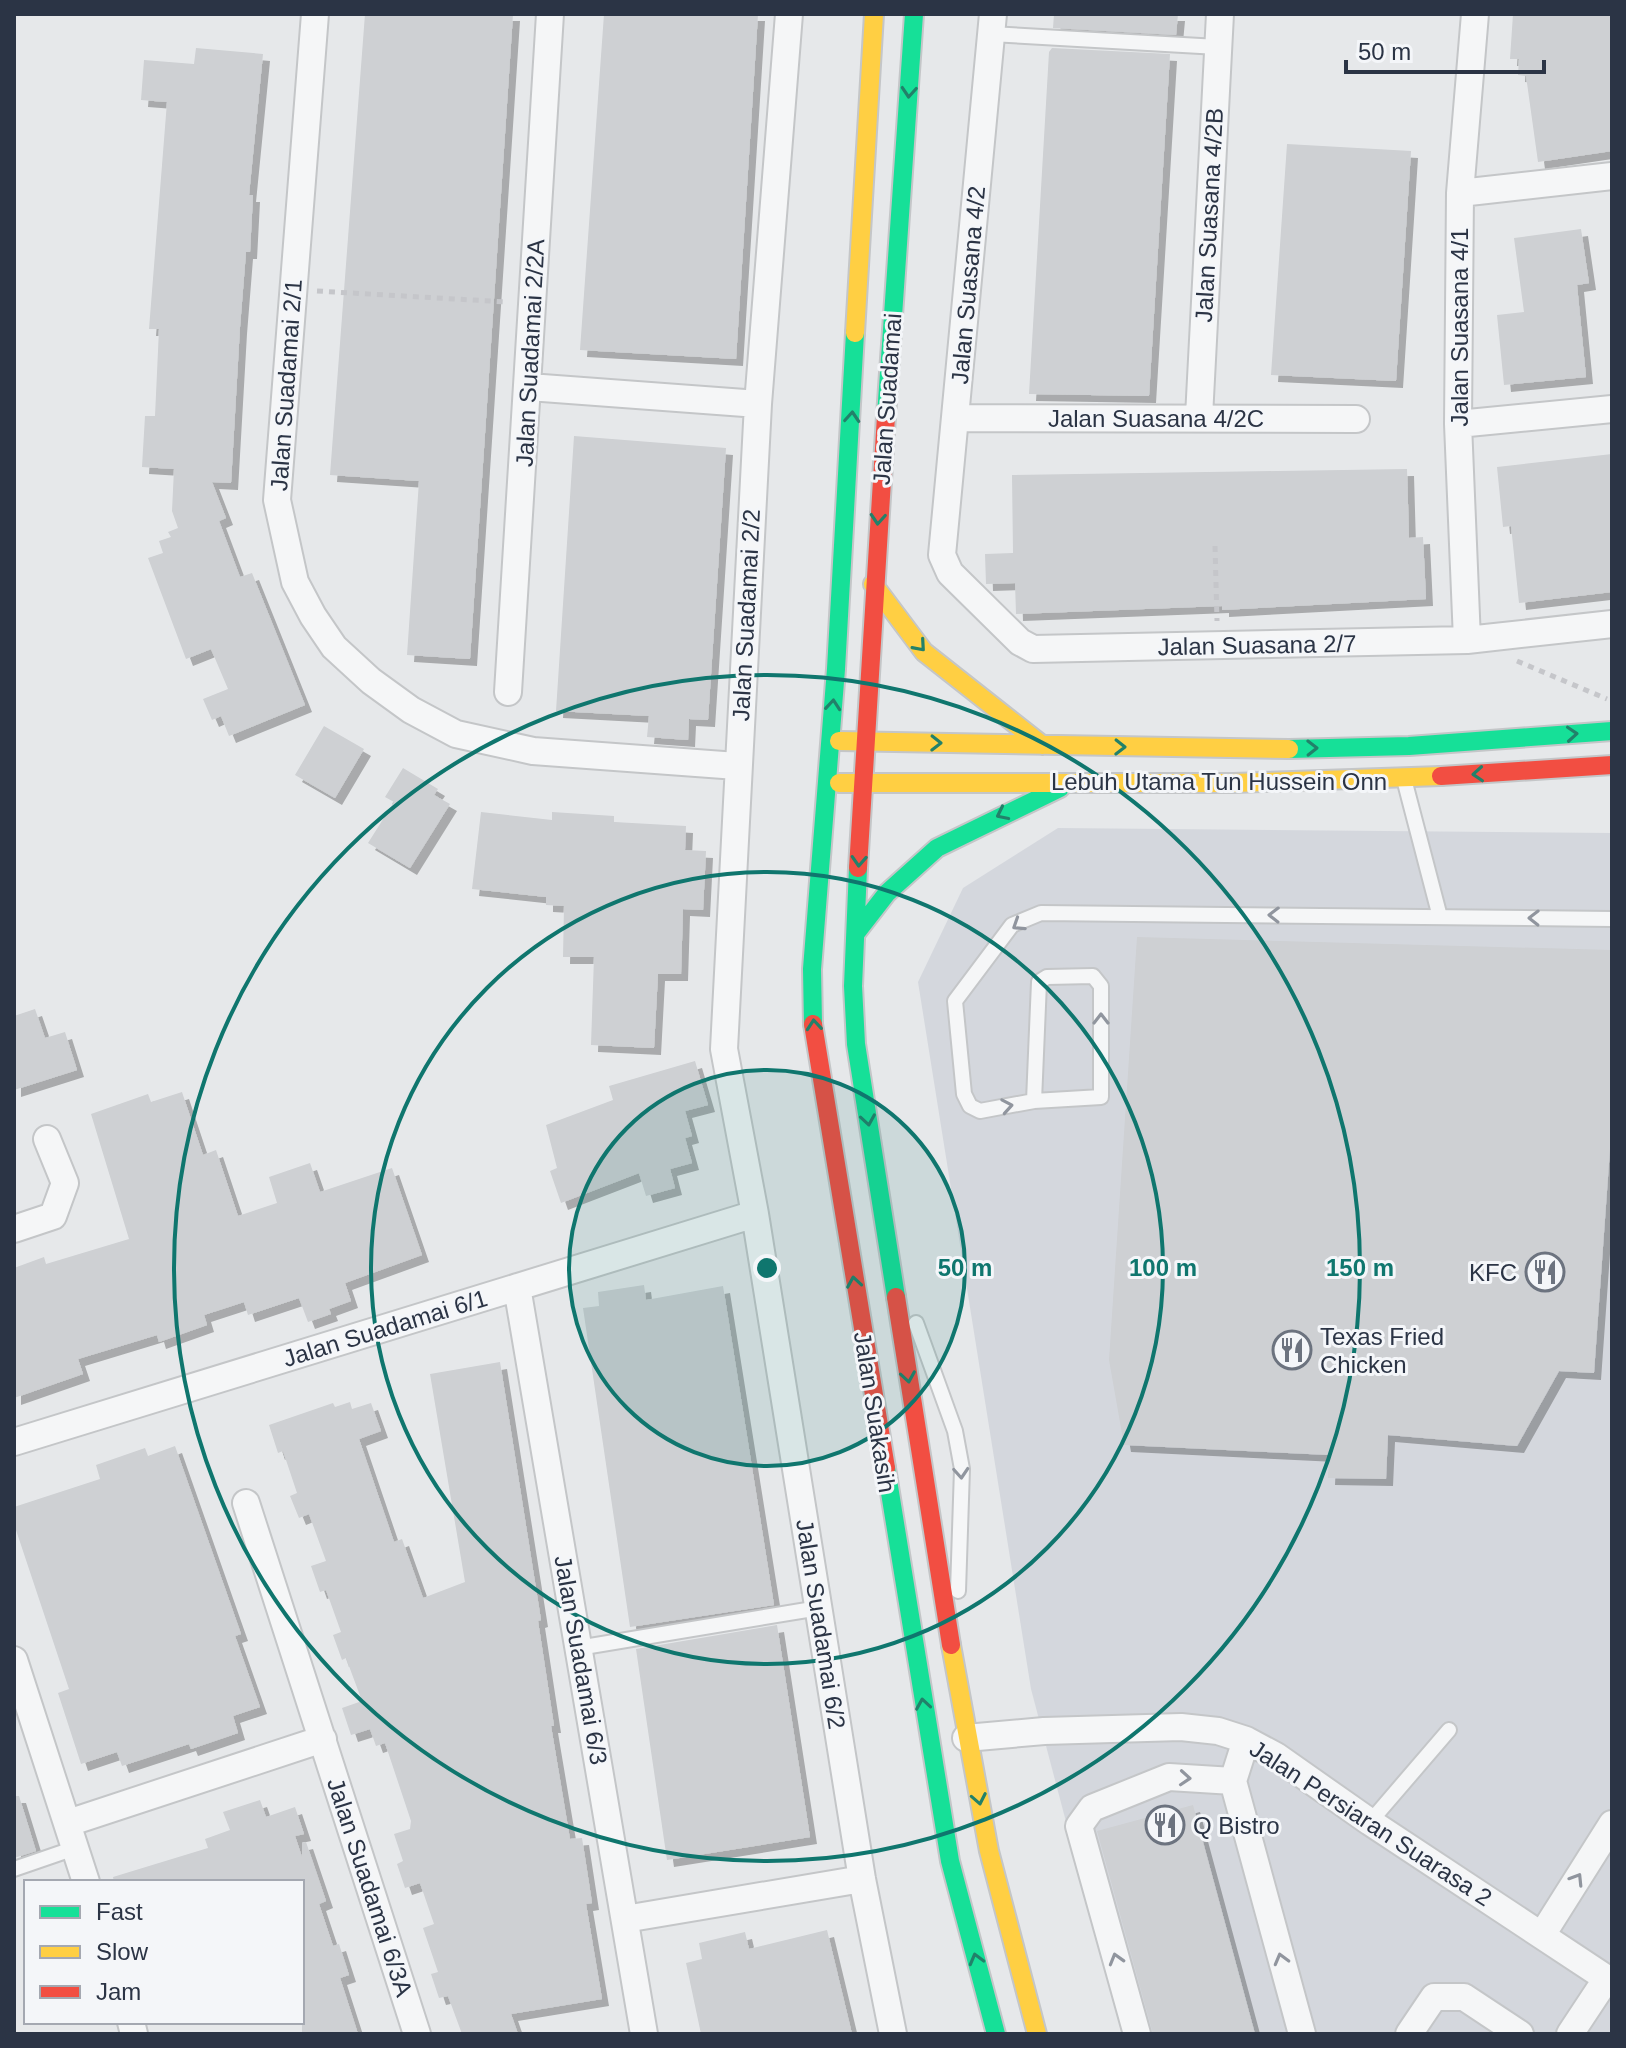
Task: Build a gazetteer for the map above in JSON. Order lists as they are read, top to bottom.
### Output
{
  "streets": {
    "main road": ["Jalan Suadamai", "Lebuh Utama Tun Hussein Onn", "Jalan Suakasih"],
    "street": [
      "Jalan Suasana 4/2B",
      "Jalan Suasana 4/2",
      "Jalan Suasana 4/1",
      "Jalan Suadamai 2/2A",
      "Jalan Suadamai 2/1",
      "Jalan Suasana 4/2C",
      "Jalan Suadamai 2/2",
      "Jalan Suasana 2/7",
      "Jalan Suadamai 6/1",
      "Jalan Suadamai 6/2",
      "Jalan Suadamai 6/3",
      "Jalan Persiaran Suarasa 2",
      "Jalan Suadamai 6/3A"
    ]
  },
  "crossings": [
    ["Jalan Suasana 4/2B", "Jalan Suasana 4/2C"],
    ["Jalan Suasana 4/2", "Jalan Suasana 4/2C"],
    ["Jalan Suasana 4/2", "Jalan Suasana 2/7"],
    ["Jalan Suasana 4/1", "Jalan Suasana 2/7"],
    ["Jalan Suadamai 2/1", "Jalan Suadamai 2/2"],
    ["Jalan Suadamai", "Lebuh Utama Tun Hussein Onn"],
    ["Jalan Suadamai", "Jalan Suakasih"],
    ["Jalan Suadamai 2/2", "Jalan Suadamai 6/1"],
    ["Jalan Suadamai 2/2", "Jalan Suadamai 6/2"],
    ["Lebuh Utama Tun Hussein Onn", "Jalan Suakasih"],
    ["Jalan Suadamai 6/1", "Jalan Suadamai 6/2"],
    ["Jalan Suadamai 6/1", "Jalan Suadamai 6/3"],
    ["Jalan Suakasih", "Jalan Persiaran Suarasa 2"]
  ],
  "places": {
    "restaurant": ["KFC", "Texas Fried Chicken", "Q Bistro"]
  },
  "legend": ["Fast", "Slow", "Jam"],
  "scale_bar": "50 m",
  "rings": ["50 m", "100 m", "150 m"]
}
